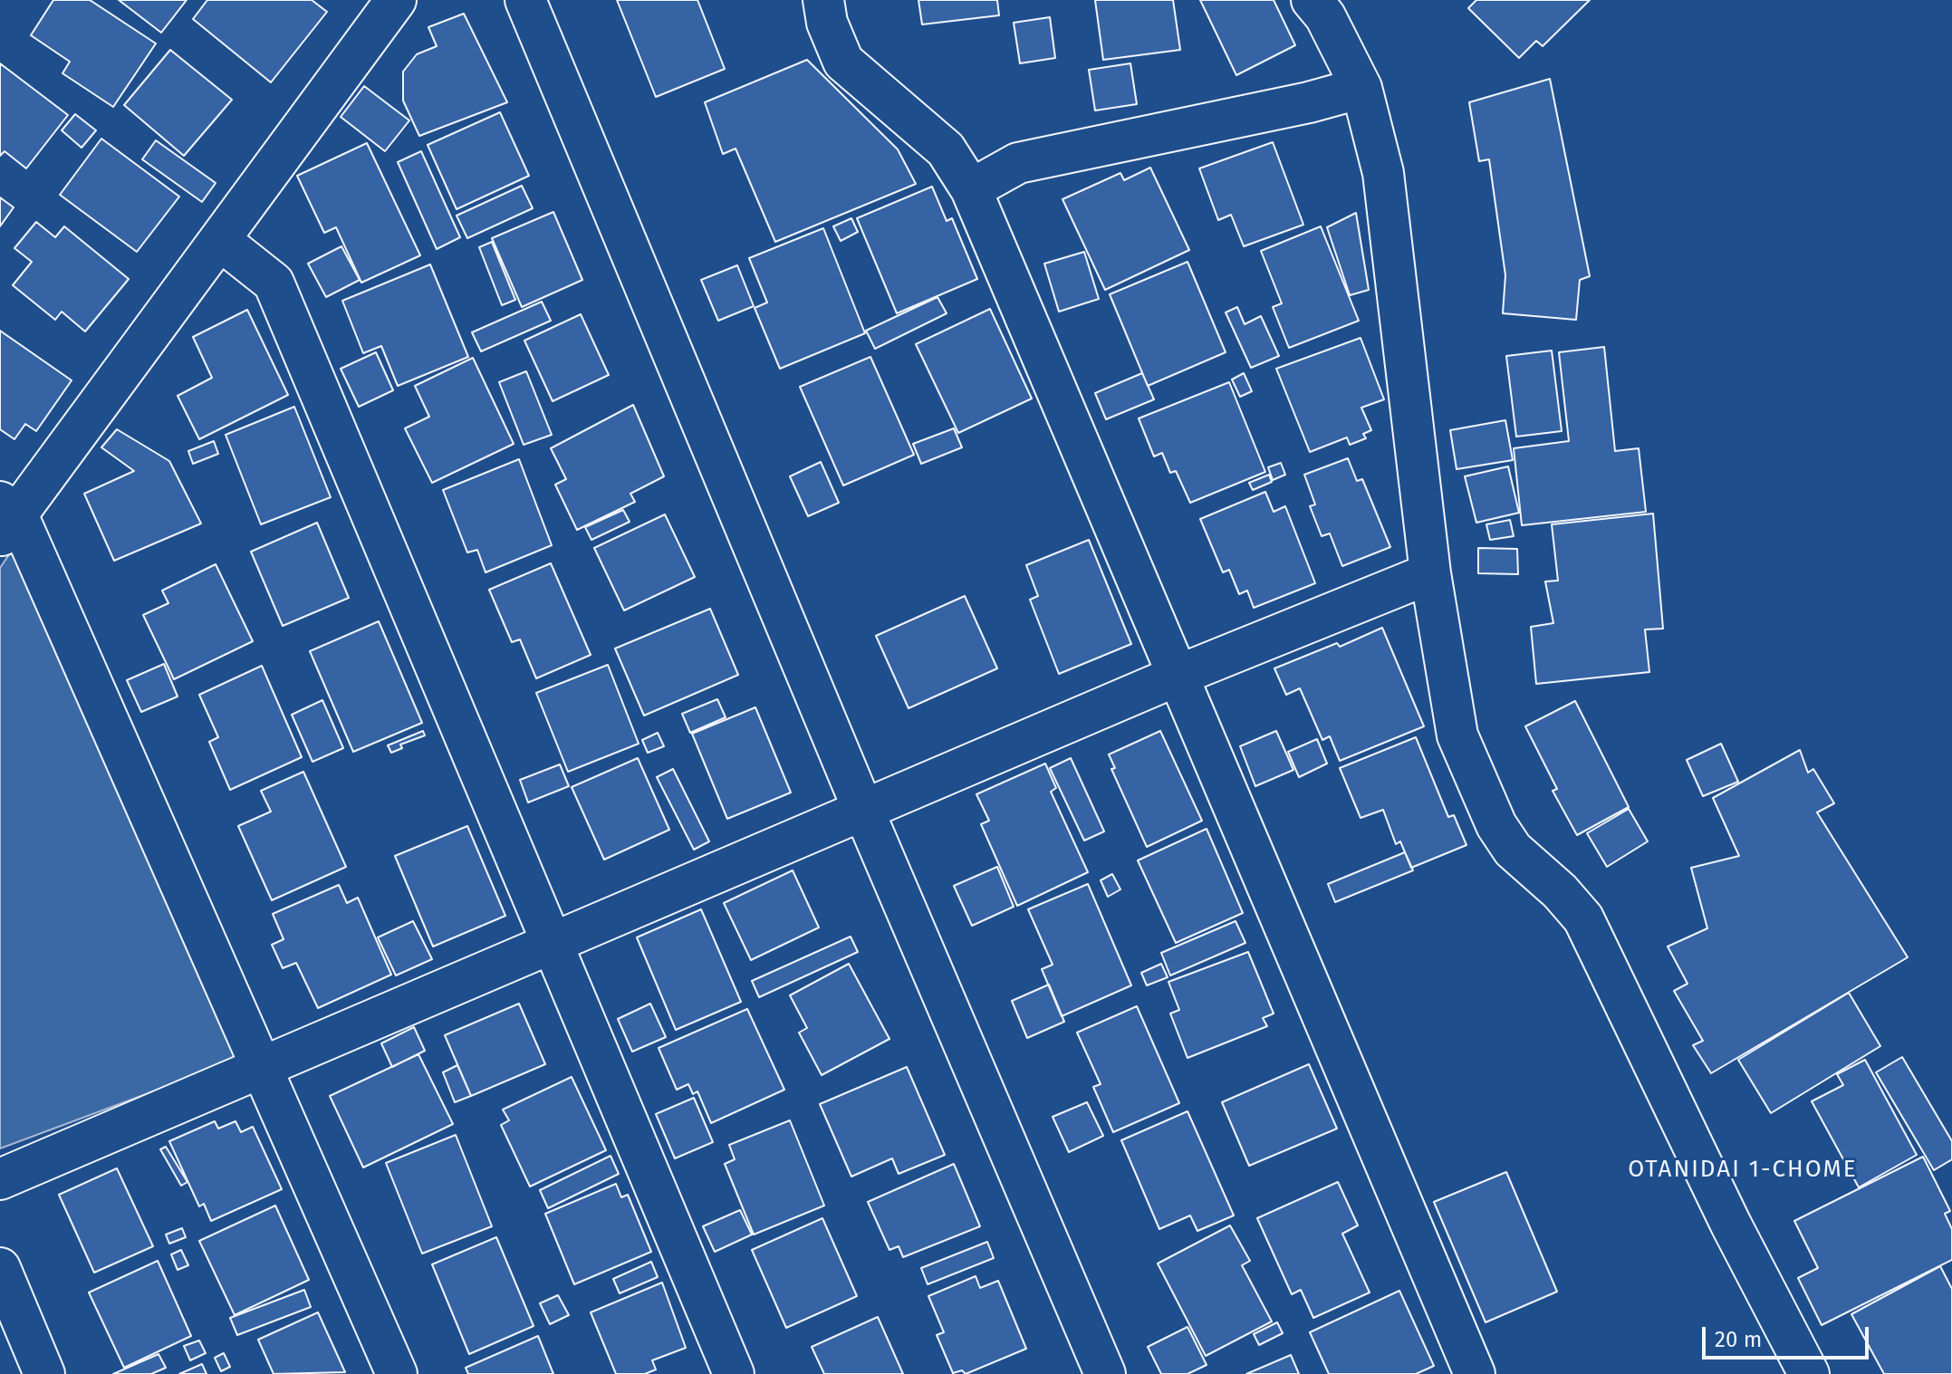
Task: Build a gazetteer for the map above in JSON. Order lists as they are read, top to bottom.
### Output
{
  "districts": ["OTANIDAI 1-CHOME"],
  "scale_bar": "20 m"
}
